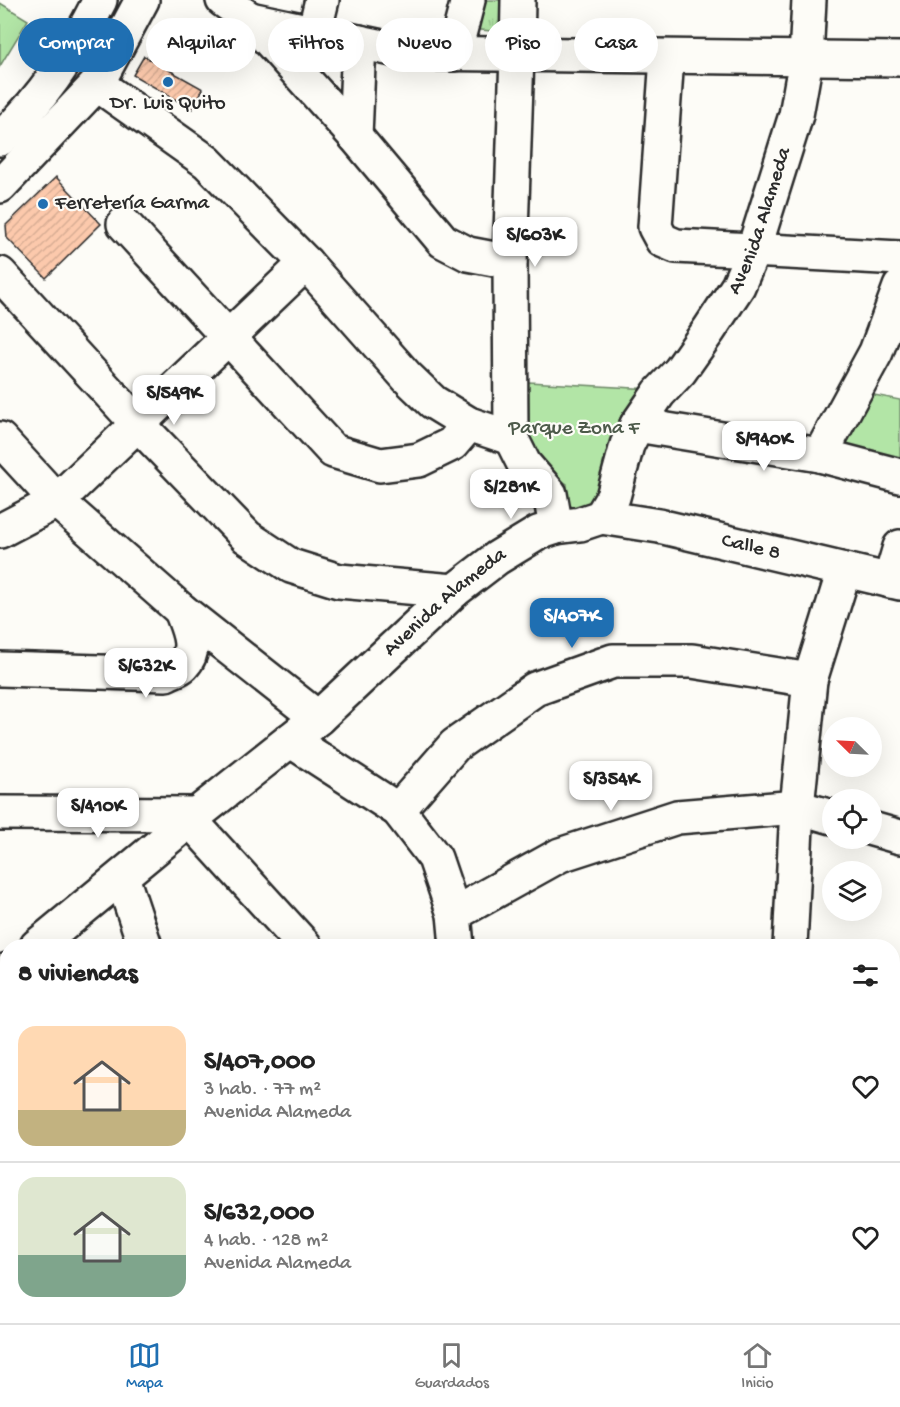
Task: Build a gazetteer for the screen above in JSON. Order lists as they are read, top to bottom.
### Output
{
  "streets": {
    "street": ["Avenida Alameda", "Calle 8"]
  },
  "crossings": [
    ["Avenida Alameda", "Calle 8"]
  ],
  "parks": ["Parque Zona F"],
  "places": ["Dr. Luis Quito", "Ferretería Garma"],
  "north": "top left",
  "page": {
    "chip": [
      "Comprar",
      "Alquilar",
      "Filtros",
      "Nuevo",
      "Piso",
      "Casa"
    ],
    "price": [
      "S/603K",
      "S/549K",
      "S/940K",
      "S/281K",
      "S/407K",
      "S/632K",
      "S/354K",
      "S/410K"
    ],
    "heading": "8 viviendas",
    "list": [
      {
        "name": "S/407,000",
        "note": "3 hab. · 77 m² · Avenida Alameda"
      },
      {
        "name": "S/632,000",
        "note": "4 hab. · 128 m² · Avenida Alameda"
      }
    ],
    "tabs": ["Mapa", "Guardados", "Inicio"]
  }
}
